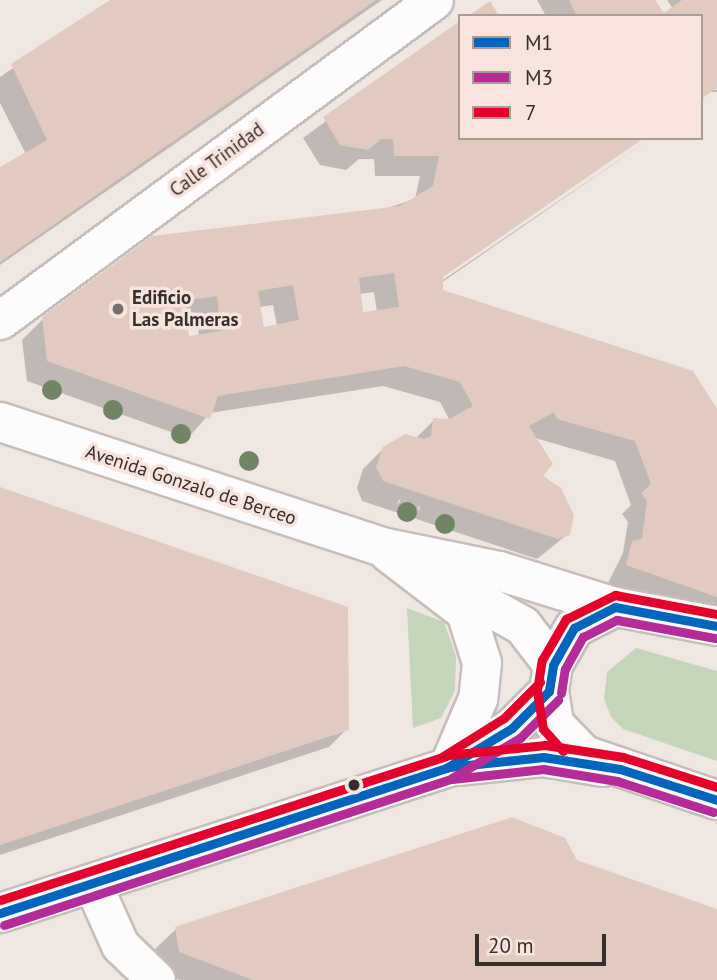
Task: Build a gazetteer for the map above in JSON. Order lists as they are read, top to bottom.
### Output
{
  "streets": {
    "main road": ["Avenida Gonzalo de Berceo"],
    "street": ["Calle Trinidad"]
  },
  "places": ["Edificio Las Palmeras"],
  "lines": ["transit line 7", "transit line M1", "transit line M3"],
  "legend": ["M1", "M3", "7"],
  "scale_bar": "20 m"
}
